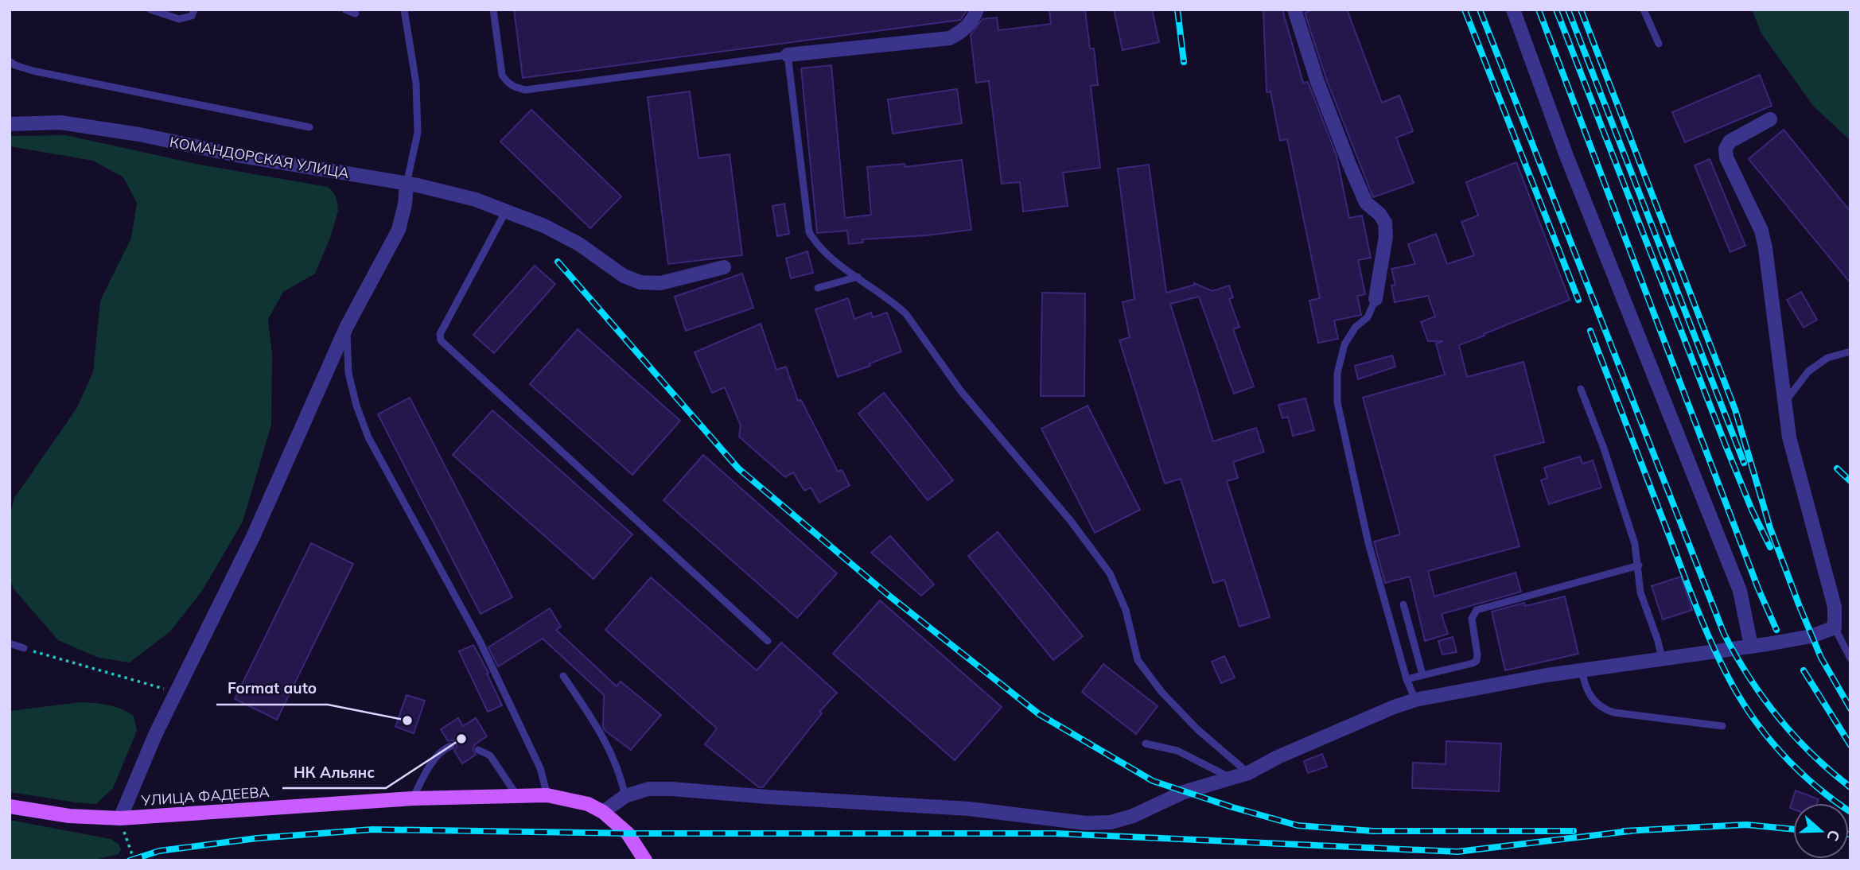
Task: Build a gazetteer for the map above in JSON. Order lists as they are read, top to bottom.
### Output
{
  "streets": {
    "main road": ["УЛИЦА ФАДЕЕВА"],
    "street": ["КОМАНДОРСКАЯ УЛИЦА"]
  },
  "places": ["Format auto", "НК Альянс"],
  "north": "right"
}
